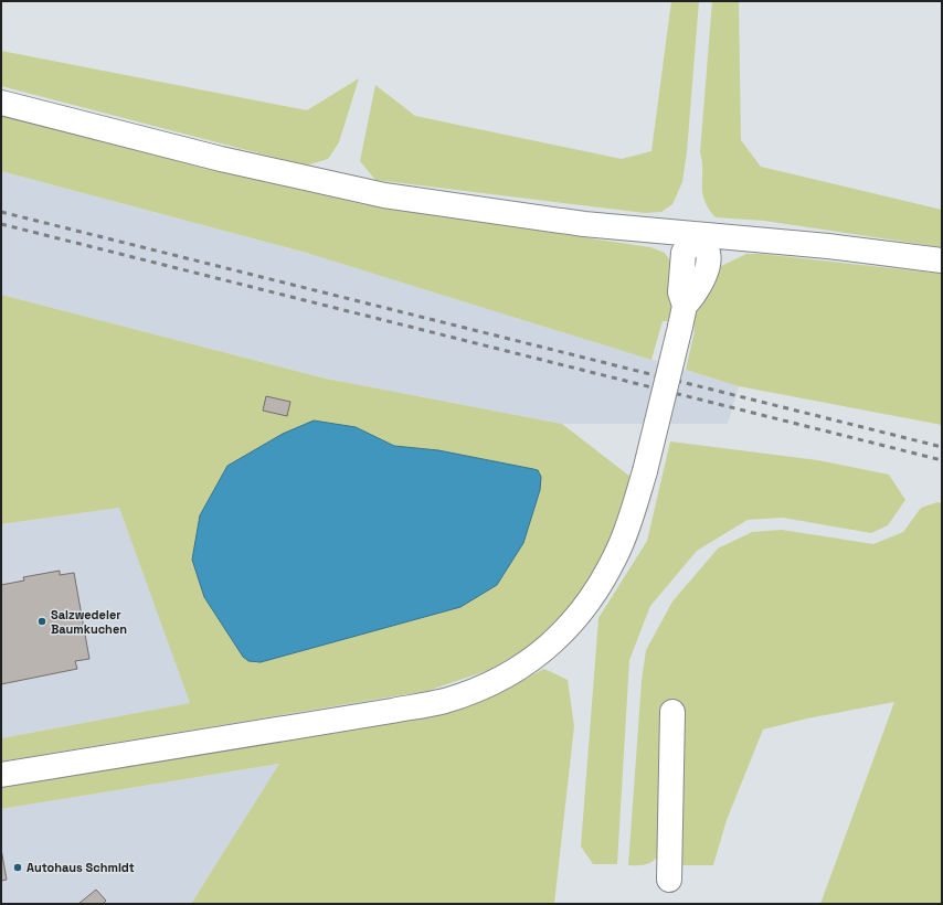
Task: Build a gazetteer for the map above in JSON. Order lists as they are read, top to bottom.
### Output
{
  "places": ["Salzwedeler Baumkuchen", "Autohaus Schmidt"]
}
